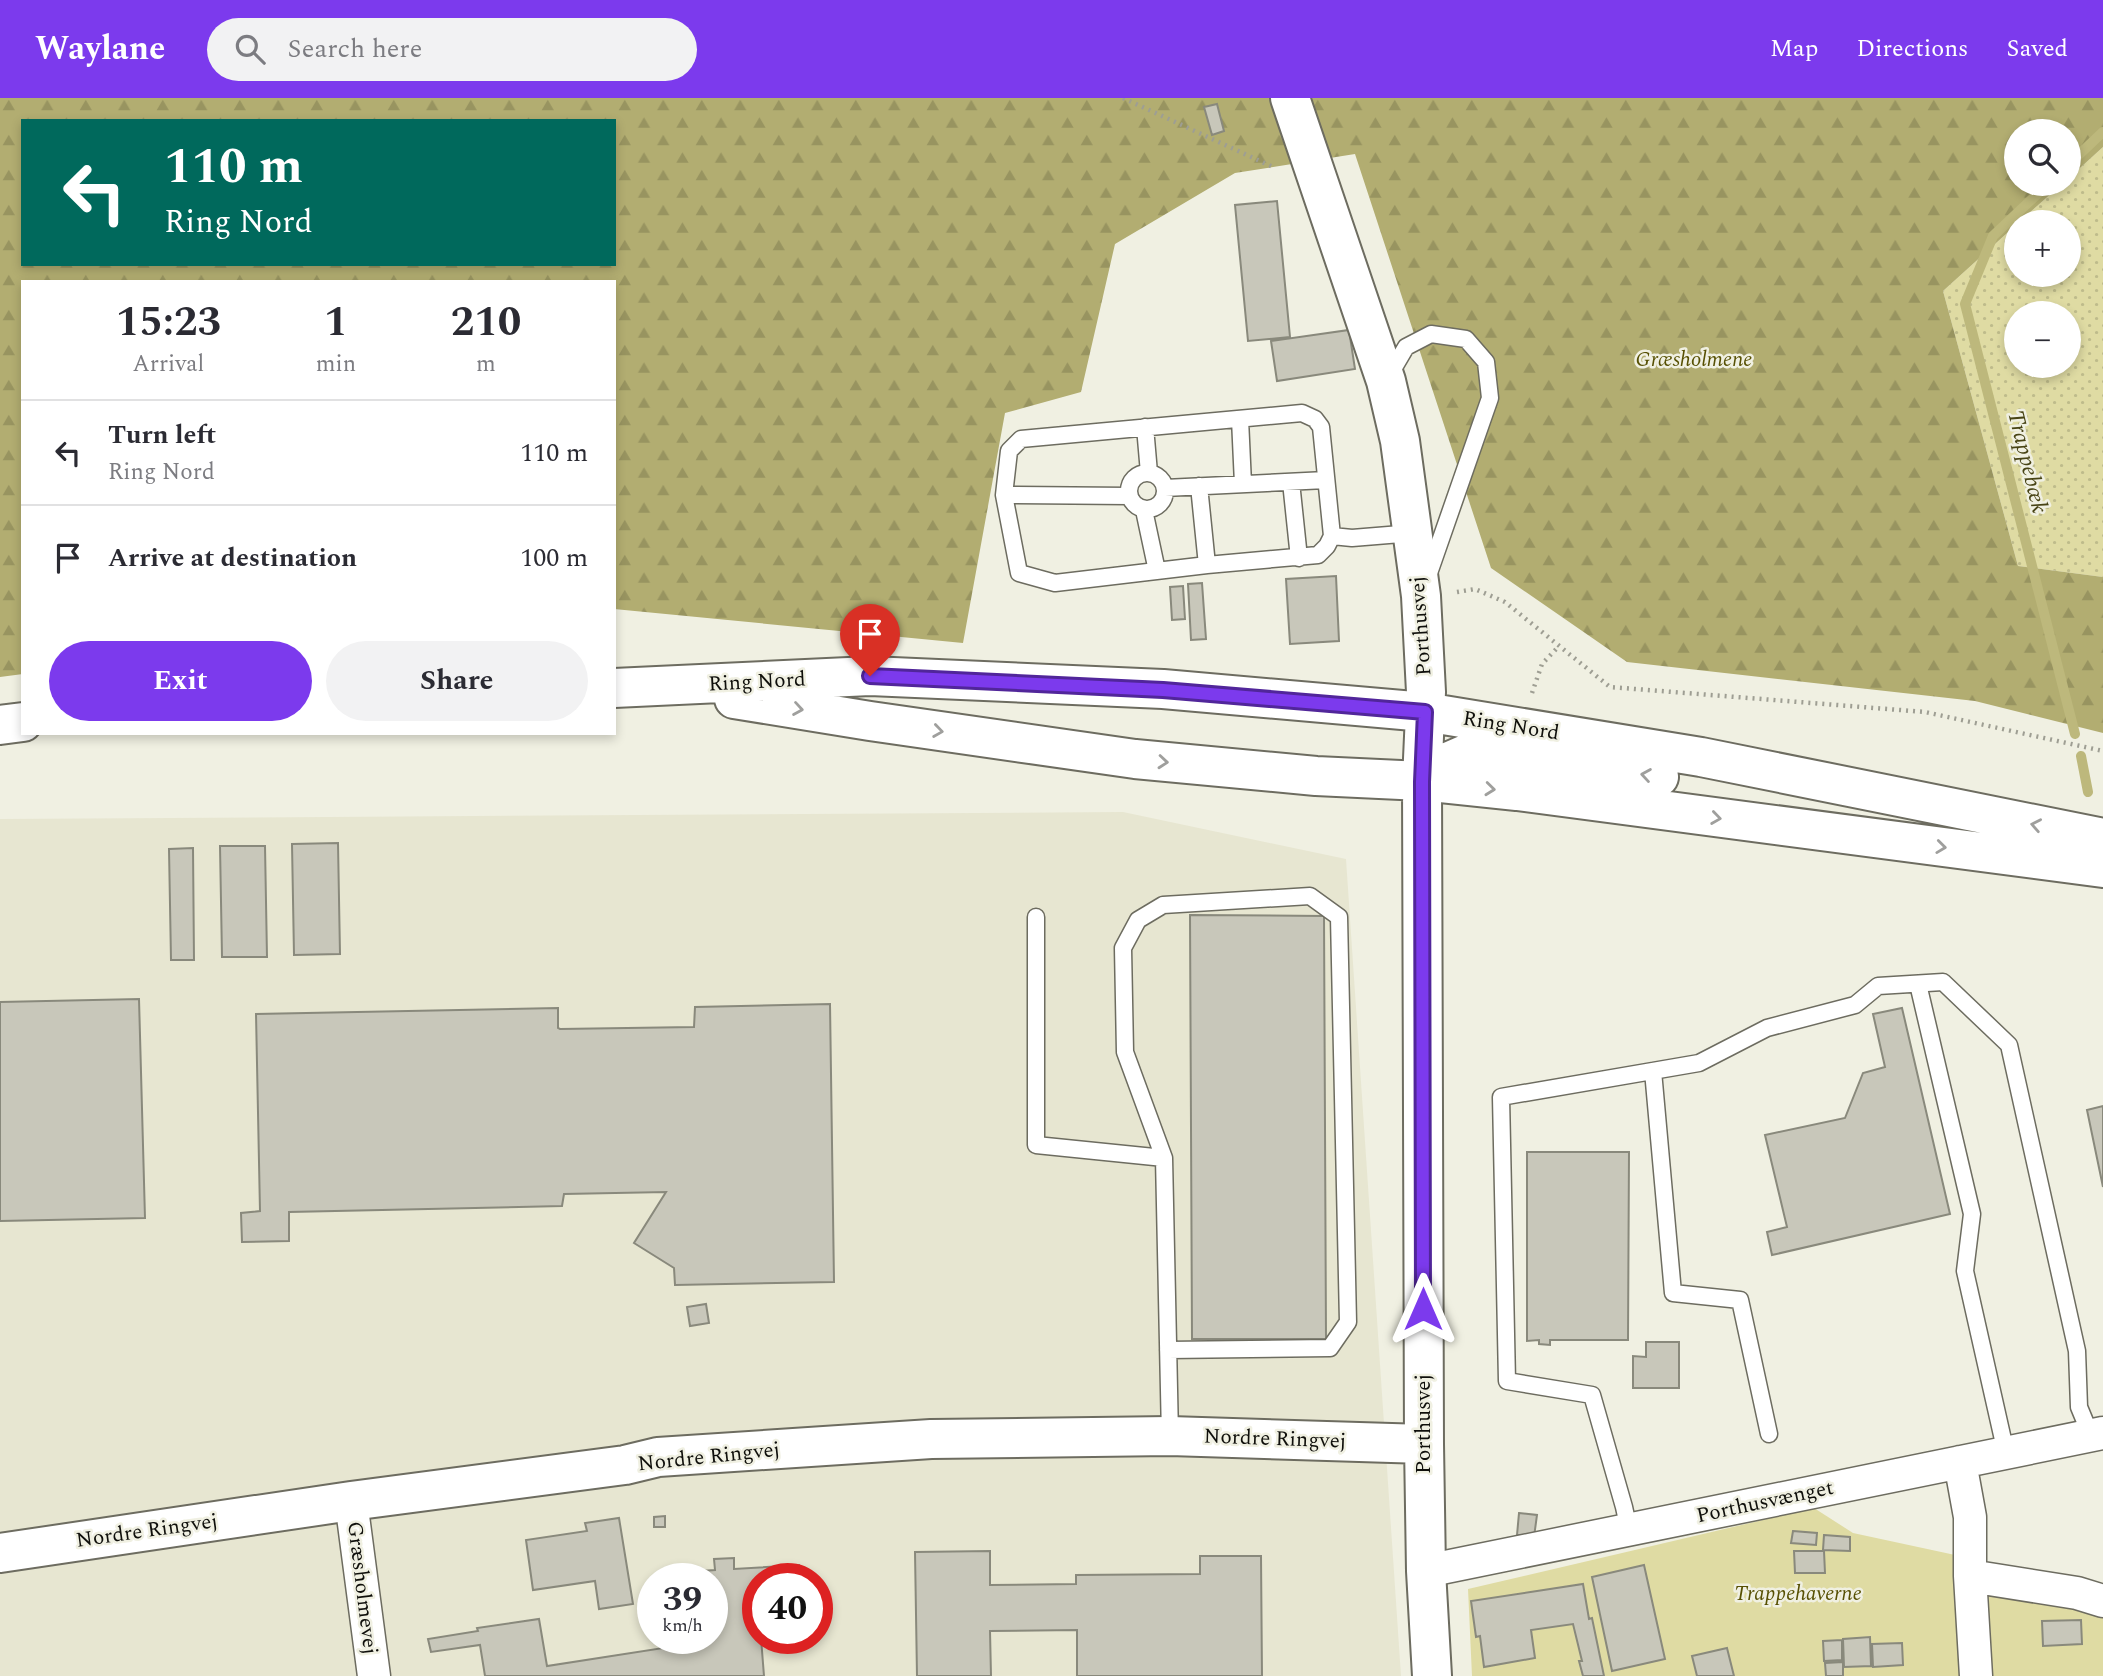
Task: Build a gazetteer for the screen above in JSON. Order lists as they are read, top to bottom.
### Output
{
  "streets": {
    "street": [
      "Porthusvej",
      "Ring Nord",
      "Nordre Ringvej",
      "Porthusvænget",
      "Græsholmevej"
    ]
  },
  "crossings": [
    ["Porthusvej", "Ring Nord"],
    ["Porthusvej", "Nordre Ringvej"],
    ["Porthusvej", "Porthusvænget"],
    ["Nordre Ringvej", "Græsholmevej"]
  ],
  "water": ["Trappebæk"],
  "parks": ["Græsholmene", "Trappehaverne"],
  "page": {
    "header": "Waylane",
    "search": "Search here",
    "nav": ["Map", "Directions", "Saved"],
    "map_buttons": ["+", "−"],
    "turn": ["110 m", "Ring Nord"],
    "eta": [
      "15:23",
      "Arrival",
      "1",
      "min",
      "210",
      "m"
    ],
    "list": [
      {
        "name": "Turn left",
        "note": "Ring Nord",
        "value": "110 m"
      },
      {
        "name": "Arrive at destination",
        "value": "100 m"
      }
    ],
    "buttons": ["Exit", "Share"],
    "speed": "39 km/h",
    "limit": "40"
  }
}
